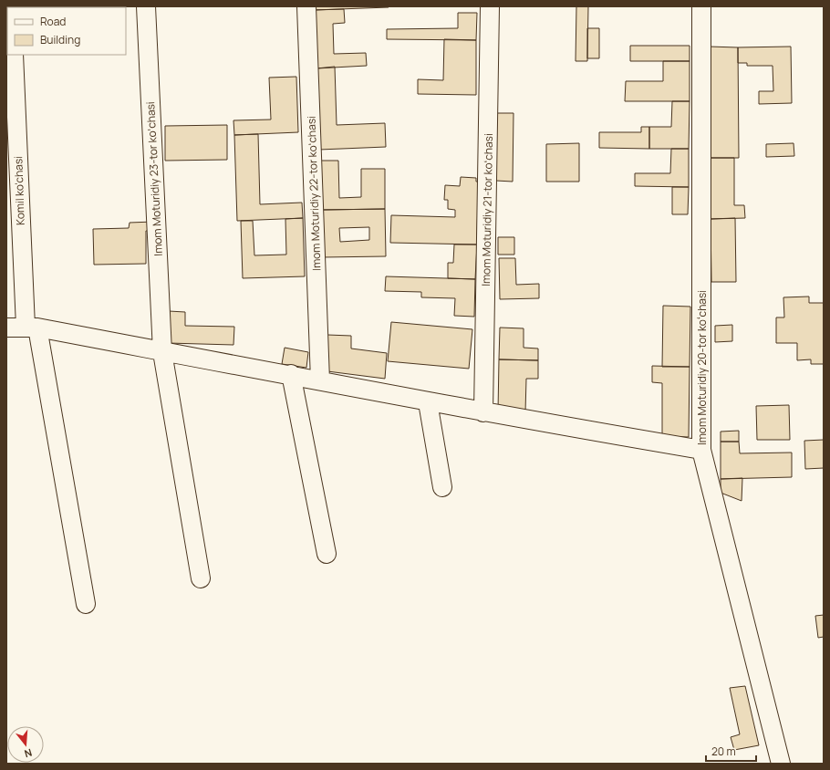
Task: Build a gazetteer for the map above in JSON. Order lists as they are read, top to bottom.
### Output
{
  "streets": {
    "street": [
      "Imom Moturidiy 23-tor koʻchasi",
      "Komil ko'chasi",
      "Imom Moturidiy 22-tor koʻchasi",
      "Imom Moturidiy 21-tor koʻchasi",
      "Imom Moturidiy 20-tor koʻchasi"
    ]
  },
  "legend": ["Road", "Building"],
  "scale_bar": "20 m",
  "north": "bottom"
}
